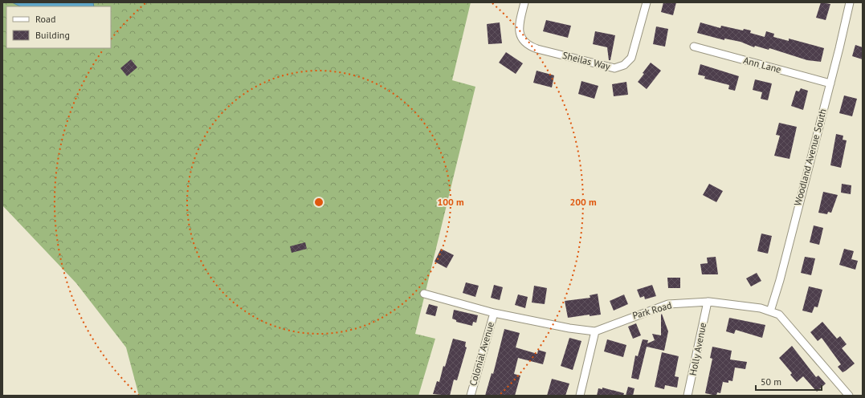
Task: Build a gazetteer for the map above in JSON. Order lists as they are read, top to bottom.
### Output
{
  "streets": {
    "street": [
      "Sheilas Way",
      "Ann Lane",
      "Woodland Avenue South",
      "Park Road",
      "Holly Avenue",
      "Colonial Avenue"
    ]
  },
  "crossings": [
    ["Ann Lane", "Woodland Avenue South"],
    ["Woodland Avenue South", "Park Road"],
    ["Park Road", "Holly Avenue"],
    ["Park Road", "Colonial Avenue"]
  ],
  "legend": ["Road", "Building"],
  "scale_bar": "50 m",
  "rings": ["100 m", "200 m"]
}
